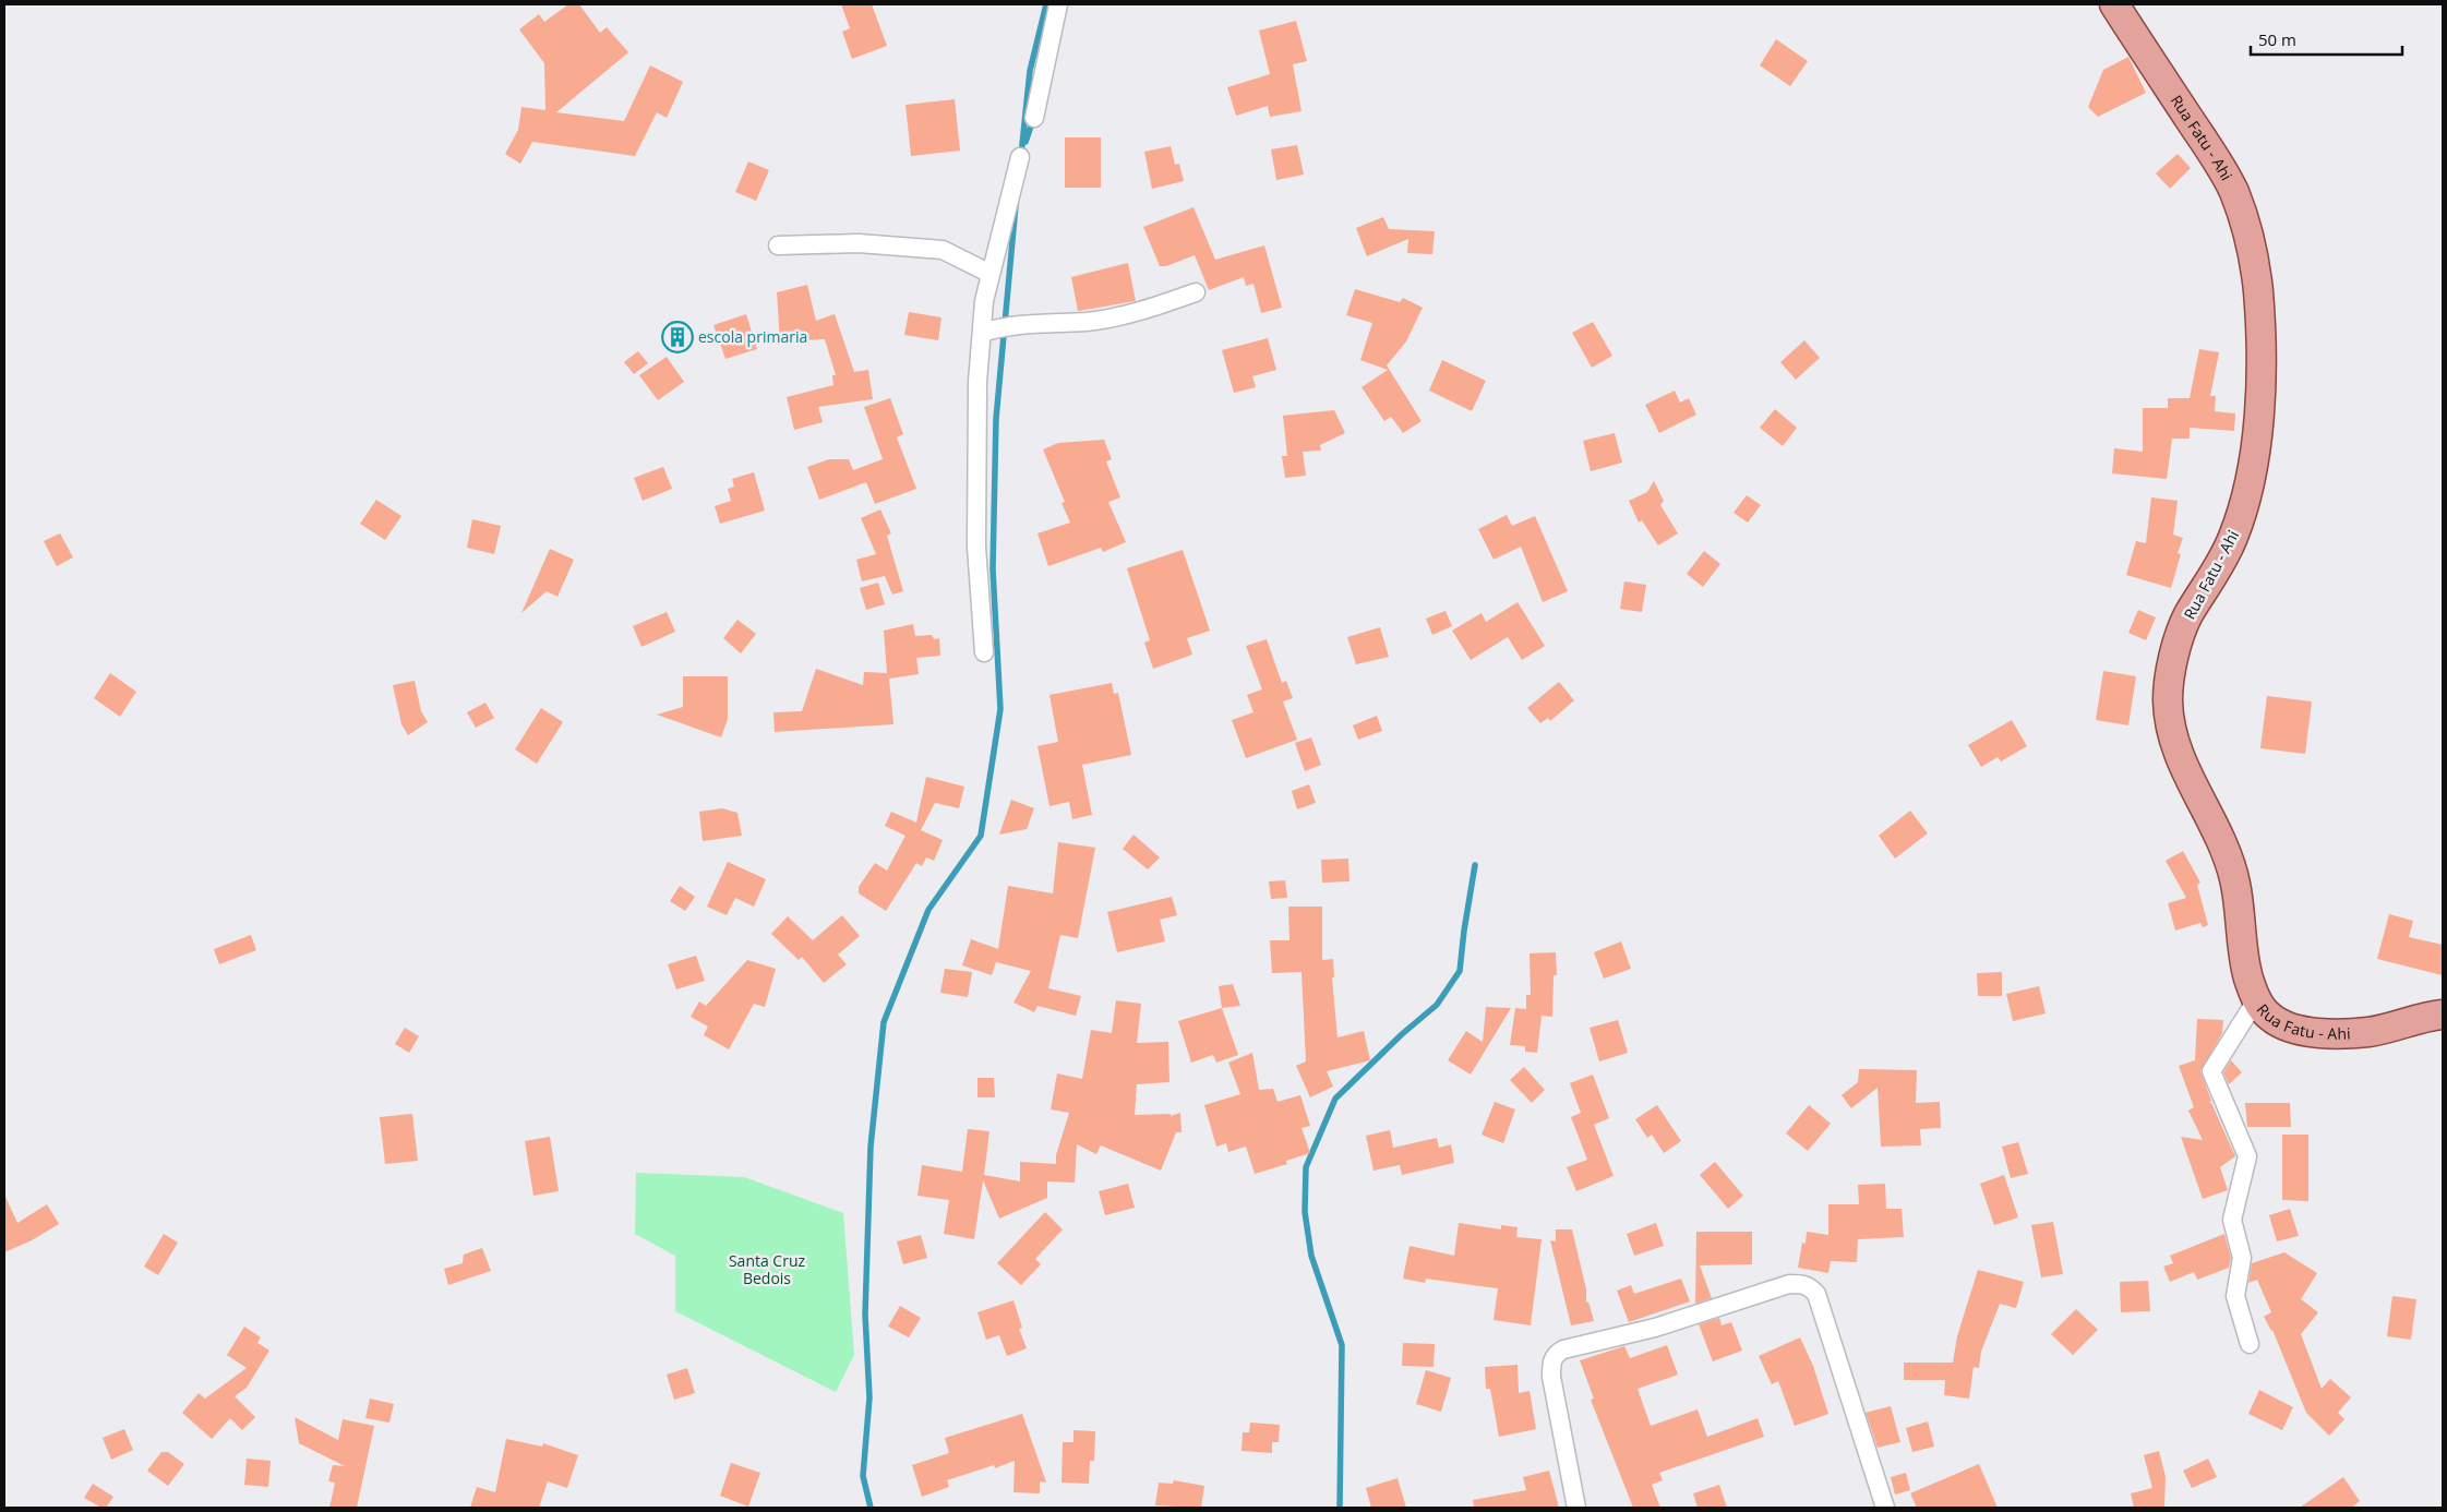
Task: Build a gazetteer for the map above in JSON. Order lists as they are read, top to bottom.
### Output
{
  "streets": {
    "main road": ["Rua Fatu - Ahi"]
  },
  "parks": ["Santa Cruz Bedois"],
  "places": {
    "building": ["escola primaria"]
  },
  "scale_bar": "50 m"
}
